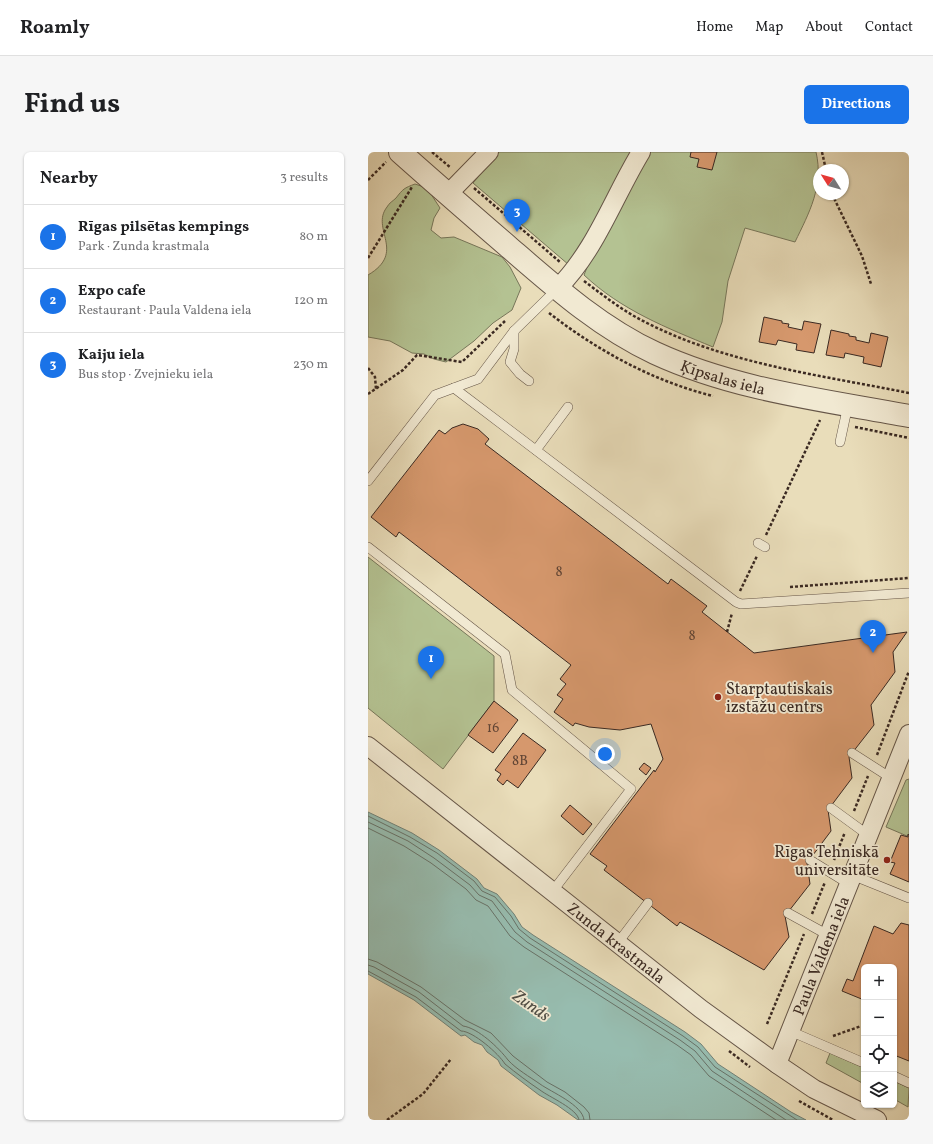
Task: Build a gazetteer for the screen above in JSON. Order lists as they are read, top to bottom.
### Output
{
  "streets": {
    "street": ["Ķīpsalas iela", "Zunda krastmala", "Paula Valdena iela"]
  },
  "crossings": [
    ["Zunda krastmala", "Paula Valdena iela"]
  ],
  "water": ["Zunds"],
  "places": ["Starptautiskais izstāžu centrs", "Rīgas Tehniskā universitāte"],
  "house_numbers": [
    "8",
    "8",
    "16",
    "8B"
  ],
  "north": "top left",
  "page": {
    "header": "Roamly",
    "nav": [
      "Home",
      "Map",
      "About",
      "Contact"
    ],
    "title": "Find us",
    "buttons": "Directions",
    "heading": ["Nearby", "3 results"],
    "pins": ["3", "2", "1"],
    "list": [
      {
        "mark": "1",
        "name": "Rīgas pilsētas kempings",
        "note": "Park · Zunda krastmala",
        "value": "80 m"
      },
      {
        "mark": "2",
        "name": "Expo cafe",
        "note": "Restaurant · Paula Valdena iela",
        "value": "120 m"
      },
      {
        "mark": "3",
        "name": "Kaiju iela",
        "note": "Bus stop · Zvejnieku iela",
        "value": "230 m"
      }
    ],
    "map_buttons": ["+", "−"]
  }
}
